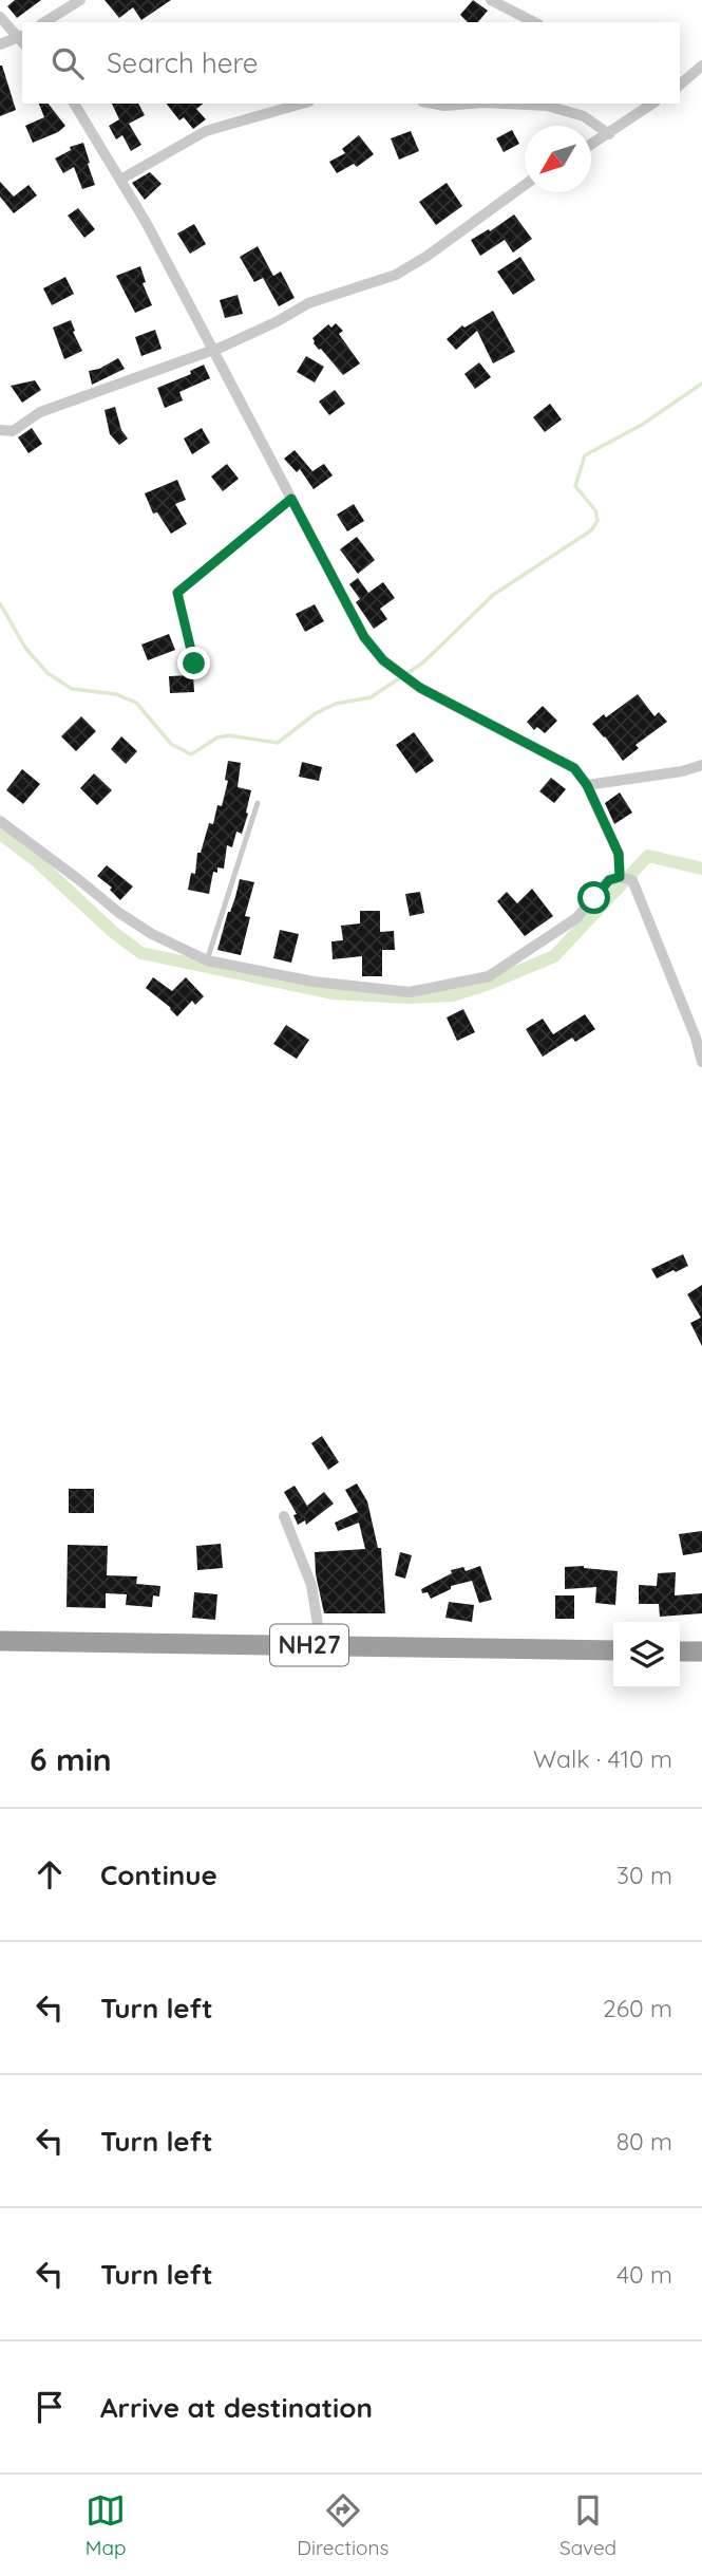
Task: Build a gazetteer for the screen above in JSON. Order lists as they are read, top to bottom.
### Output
{
  "streets": {
    "highway": ["NH27"]
  },
  "north": "bottom left",
  "page": {
    "search": "Search here",
    "heading": ["6 min", "Walk · 410 m"],
    "list": [
      ["Continue", "30 m"],
      ["Turn left", "260 m"],
      ["Turn left", "80 m"],
      ["Turn left", "40 m"],
      "Arrive at destination"
    ],
    "nav": ["Map", "Directions", "Saved"]
  }
}
